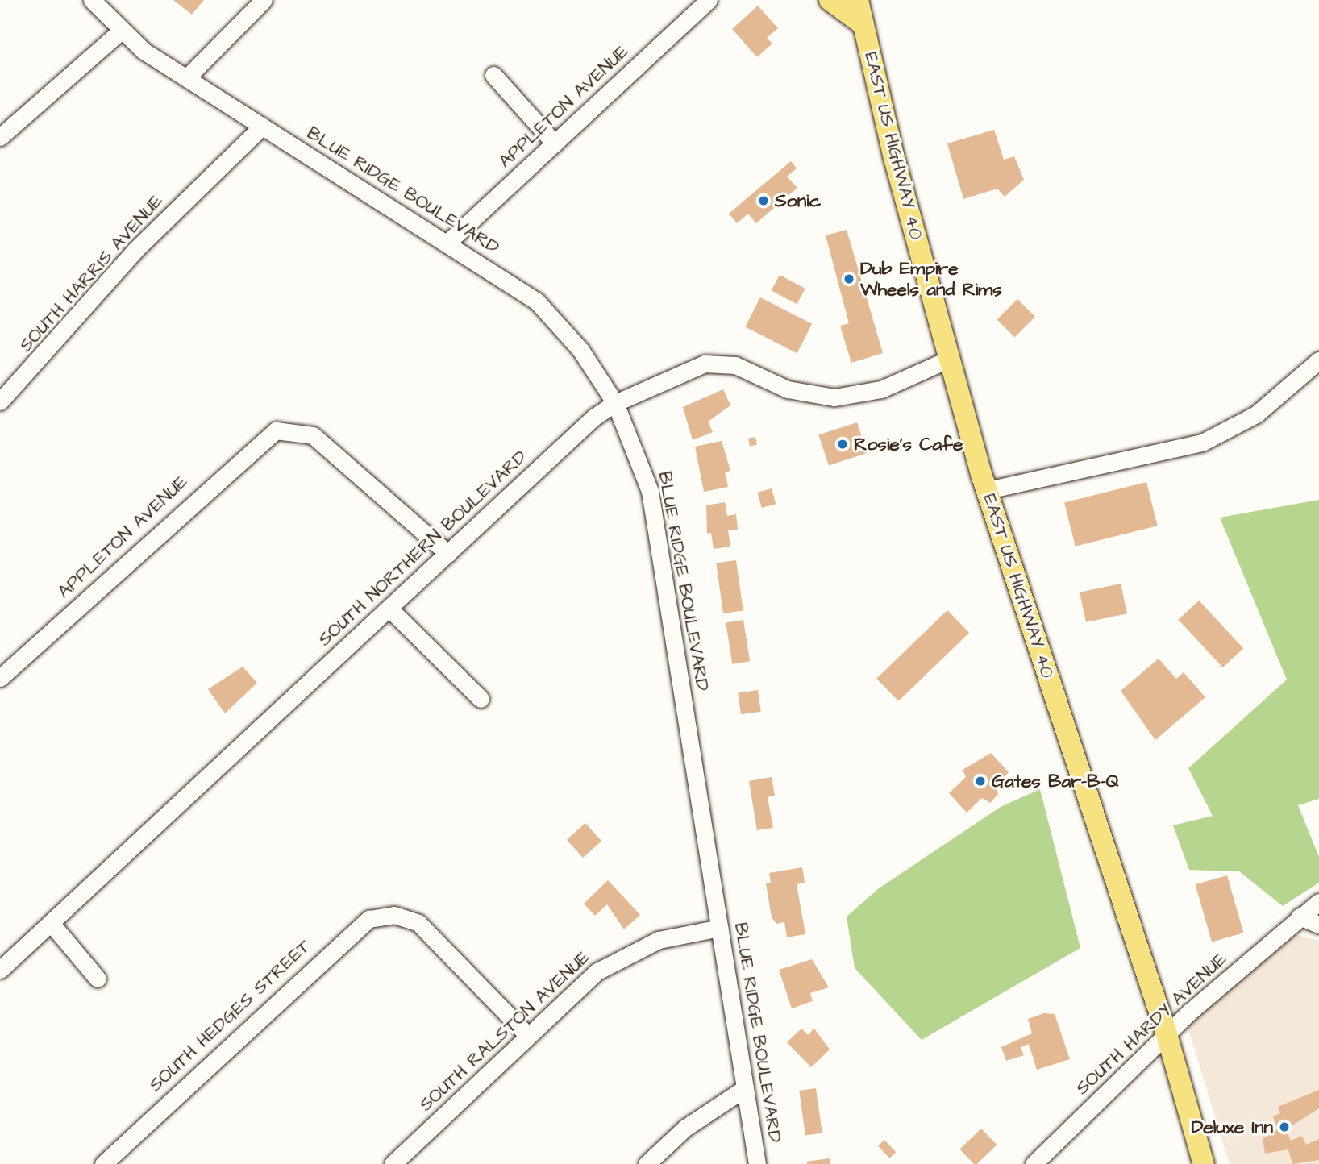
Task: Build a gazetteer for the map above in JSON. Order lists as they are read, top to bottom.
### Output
{
  "streets": {
    "main road": ["EAST US HIGHWAY 40"],
    "street": [
      "APPLETON AVENUE",
      "BLUE RIDGE BOULEVARD",
      "SOUTH HARRIS AVENUE",
      "SOUTH NORTHERN BOULEVARD",
      "SOUTH HEDGES STREET",
      "SOUTH HARDY AVENUE",
      "SOUTH RALSTON AVENUE"
    ]
  },
  "crossings": [
    ["APPLETON AVENUE", "BLUE RIDGE BOULEVARD"],
    ["APPLETON AVENUE", "SOUTH NORTHERN BOULEVARD"],
    ["EAST US HIGHWAY 40", "SOUTH NORTHERN BOULEVARD"],
    ["EAST US HIGHWAY 40", "SOUTH HARDY AVENUE"],
    ["BLUE RIDGE BOULEVARD", "SOUTH HARRIS AVENUE"],
    ["BLUE RIDGE BOULEVARD", "SOUTH NORTHERN BOULEVARD"],
    ["BLUE RIDGE BOULEVARD", "SOUTH RALSTON AVENUE"],
    ["SOUTH HEDGES STREET", "SOUTH RALSTON AVENUE"]
  ],
  "places": [
    "Sonic",
    "Dub Empire Wheels and Rims",
    "Rosie's Cafe",
    "Gates Bar-B-Q",
    "Deluxe Inn"
  ]
}
